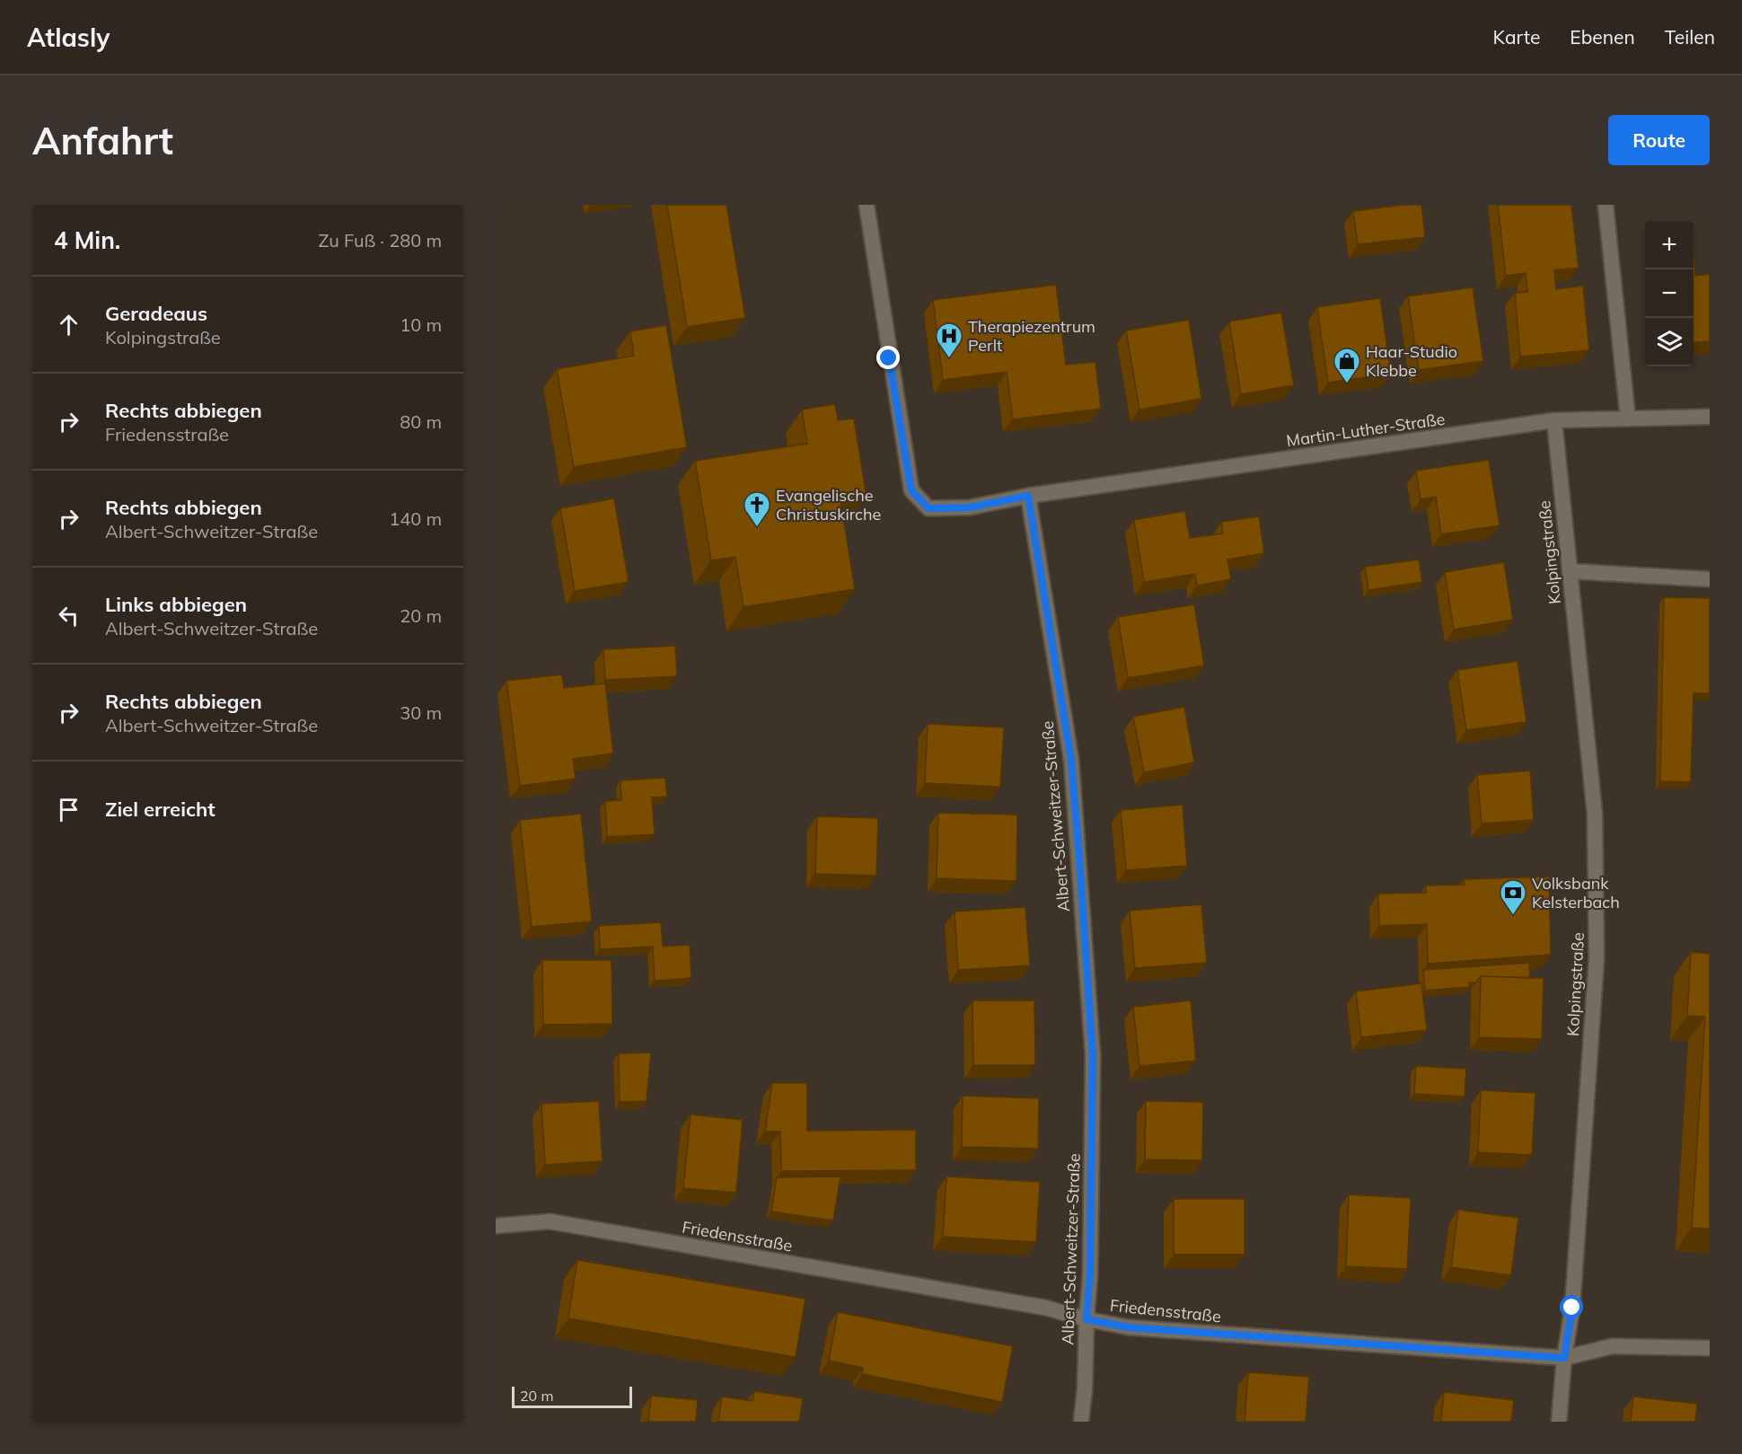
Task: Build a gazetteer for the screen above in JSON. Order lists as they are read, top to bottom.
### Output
{
  "streets": {
    "street": [
      "Martin-Luther-Straße",
      "Kolpingstraße",
      "Albert-Schweitzer-Straße",
      "Friedensstraße"
    ]
  },
  "crossings": [
    ["Martin-Luther-Straße", "Kolpingstraße"],
    ["Martin-Luther-Straße", "Albert-Schweitzer-Straße"],
    ["Kolpingstraße", "Friedensstraße"],
    ["Albert-Schweitzer-Straße", "Friedensstraße"]
  ],
  "places": {
    "hospital": ["Therapiezentrum Perlt"],
    "shop": ["Haar-Studio Klebbe"],
    "church": ["Evangelische Christuskirche"],
    "bank": ["Volksbank Kelsterbach"]
  },
  "scale_bar": "20 m",
  "page": {
    "header": "Atlasly",
    "nav": ["Karte", "Ebenen", "Teilen"],
    "buttons": "Route",
    "title": "Anfahrt",
    "heading": ["4 Min.", "Zu Fuß · 280 m"],
    "map_buttons": ["+", "−"],
    "list": [
      ["Geradeaus", "Kolpingstraße", "10 m"],
      ["Rechts abbiegen", "Friedensstraße", "80 m"],
      ["Rechts abbiegen", "Albert-Schweitzer-Straße", "140 m"],
      ["Links abbiegen", "Albert-Schweitzer-Straße", "20 m"],
      ["Rechts abbiegen", "Albert-Schweitzer-Straße", "30 m"],
      "Ziel erreicht"
    ],
    "scale": "20 m"
  }
}
